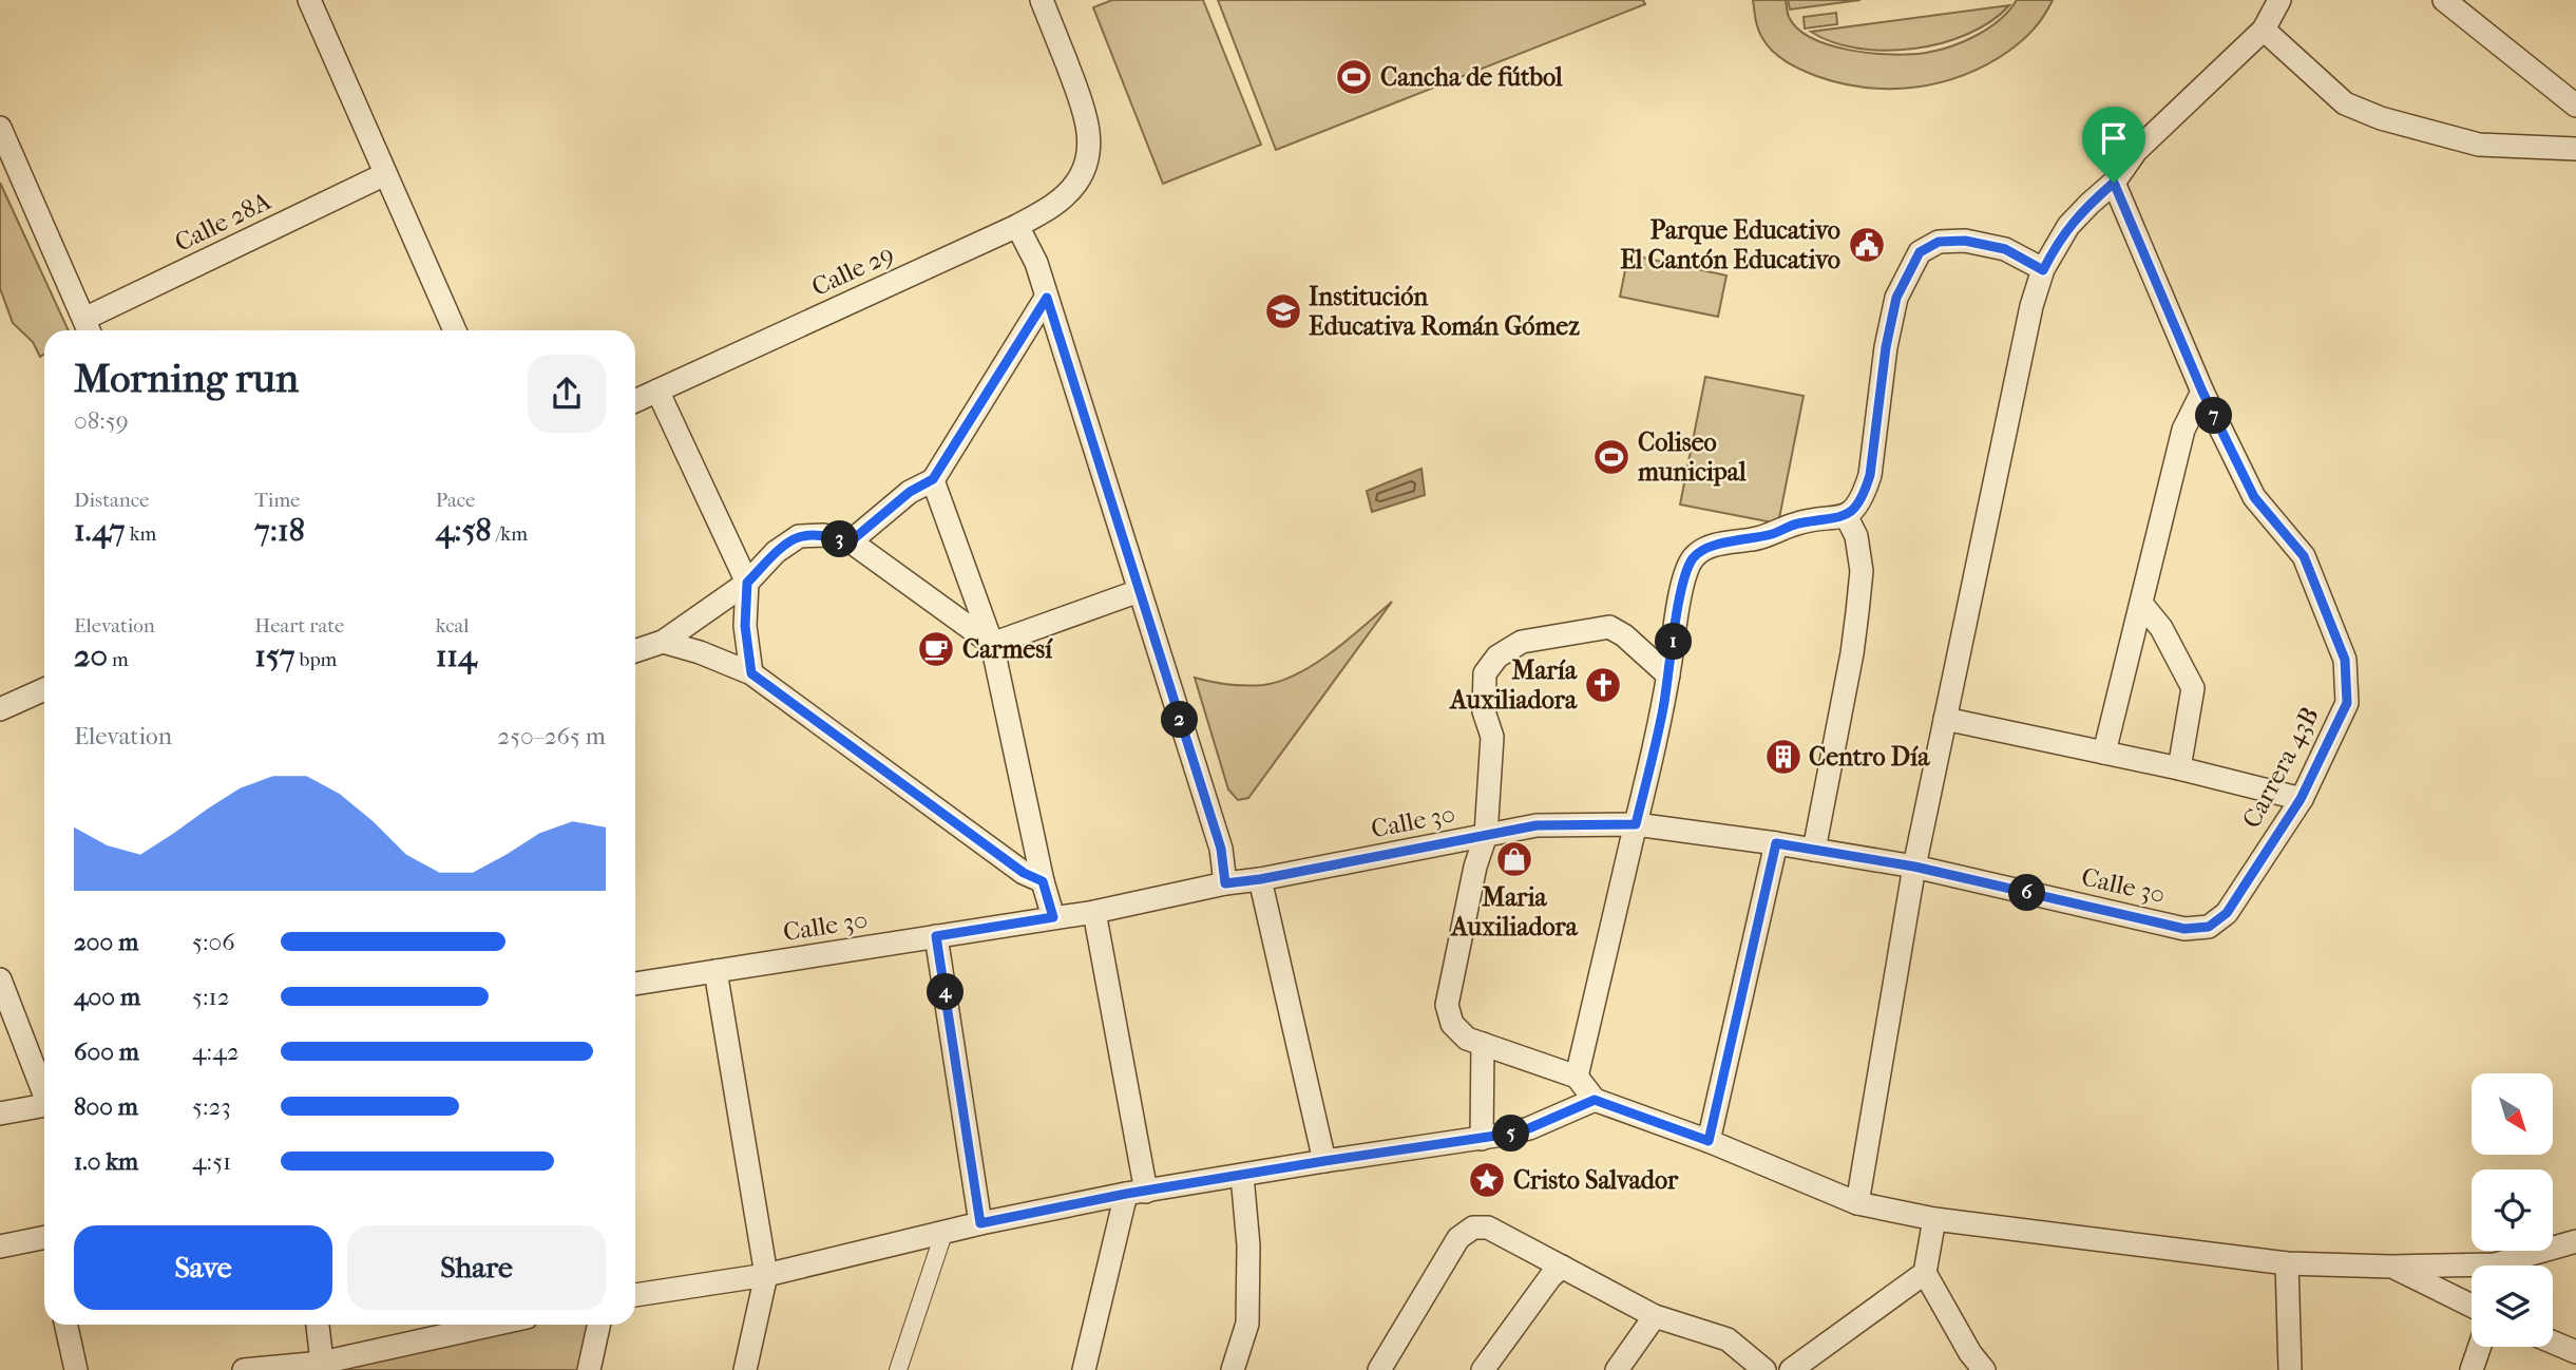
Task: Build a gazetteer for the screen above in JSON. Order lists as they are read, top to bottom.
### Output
{
  "streets": {
    "street": [
      "Calle 28A",
      "Calle 29",
      "Carrera 43B",
      "Calle 30"
    ]
  },
  "crossings": [
    ["Carrera 43B", "Calle 30"]
  ],
  "places": {
    "sports": ["Cancha de fútbol", "Coliseo municipal"],
    "public building": ["Parque Educativo El Cantón Educativo"],
    "school or university": ["Institución Educativa Román Gómez"],
    "cafe": ["Carmesí"],
    "church": ["María Auxiliadora"],
    "building": ["Centro Día"],
    "shop": ["Maria Auxiliadora"],
    "place": ["Cristo Salvador"]
  },
  "north": "bottom right",
  "page": {
    "heading": ["Morning run", "08:59"],
    "pins": [
      "7",
      "3",
      "1",
      "2",
      "6",
      "4",
      "5"
    ],
    "stats": [
      ["Distance", "1.47 km"],
      ["Time", "7:18"],
      ["Pace", "4:58 /km"],
      ["Elevation", "20 m"],
      ["Heart rate", "157 bpm"],
      ["kcal", "114"]
    ],
    "chart": ["Elevation", "250–265 m"],
    "list": [
      {
        "name": "200 m",
        "note": "5:06"
      },
      {
        "name": "400 m",
        "note": "5:12"
      },
      {
        "name": "600 m",
        "note": "4:42"
      },
      {
        "name": "800 m",
        "note": "5:23"
      },
      {
        "name": "1.0 km",
        "note": "4:51"
      }
    ],
    "buttons": ["Save", "Share"]
  }
}
